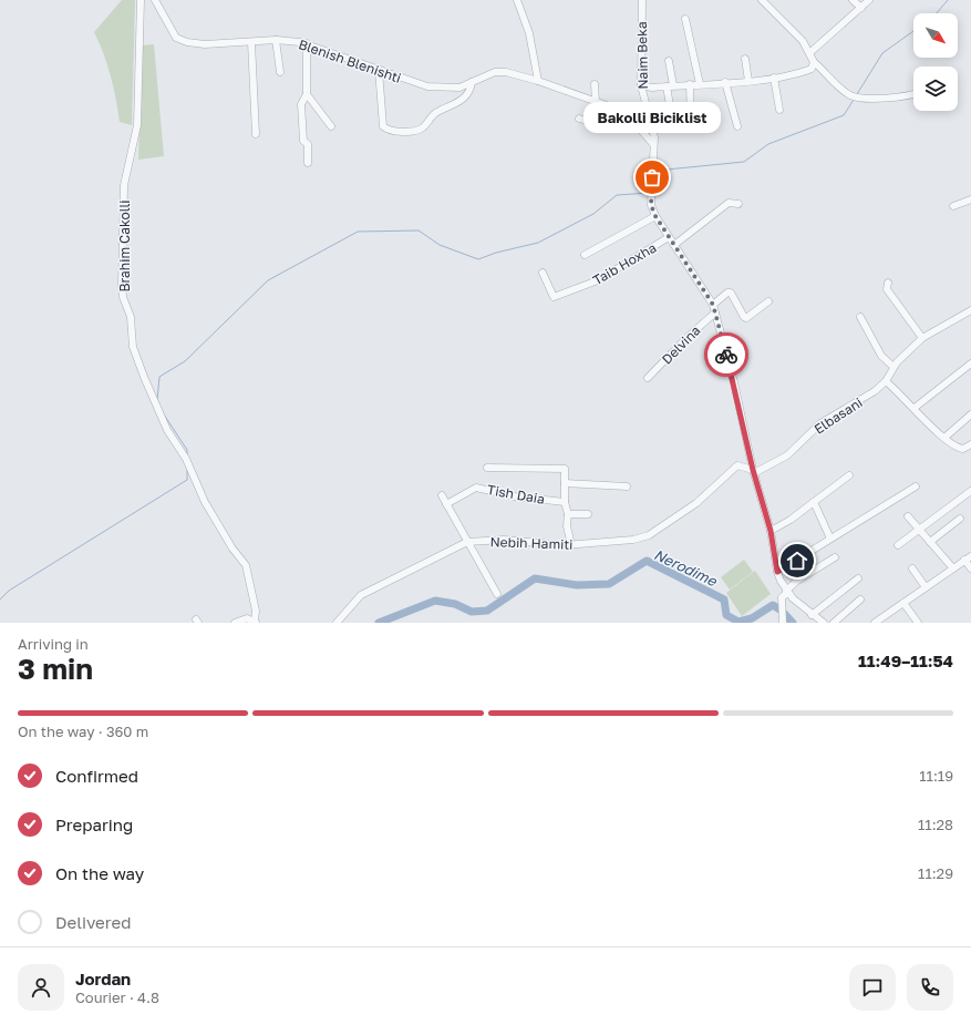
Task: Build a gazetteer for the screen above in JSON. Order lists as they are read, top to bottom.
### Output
{
  "streets": {
    "street": [
      "Naim Beka",
      "Blenish Blenishti",
      "Brahim Cakolli",
      "Taib Hoxha",
      "Delvina",
      "Elbasani",
      "Tish Daia",
      "Nebih Hamiti"
    ]
  },
  "crossings": [
    ["Naim Beka", "Blenish Blenishti"],
    ["Naim Beka", "Taib Hoxha"],
    ["Naim Beka", "Delvina"],
    ["Naim Beka", "Elbasani"],
    ["Naim Beka", "Nebih Hamiti"],
    ["Elbasani", "Nebih Hamiti"]
  ],
  "water": ["Nerodime"],
  "places": ["Bakolli Biciklist"],
  "north": "bottom right",
  "page": {
    "bubble": "Bakolli Biciklist",
    "heading": ["3 min", "Arriving in", "11:49–11:54"],
    "panel": ["Jordan", "Courier · 4.8"],
    "bar": "On the way · 360 m",
    "list": [
      ["Confirmed", "11:19"],
      ["Preparing", "11:28"],
      ["On the way", "11:29"],
      "Delivered"
    ]
  }
}
